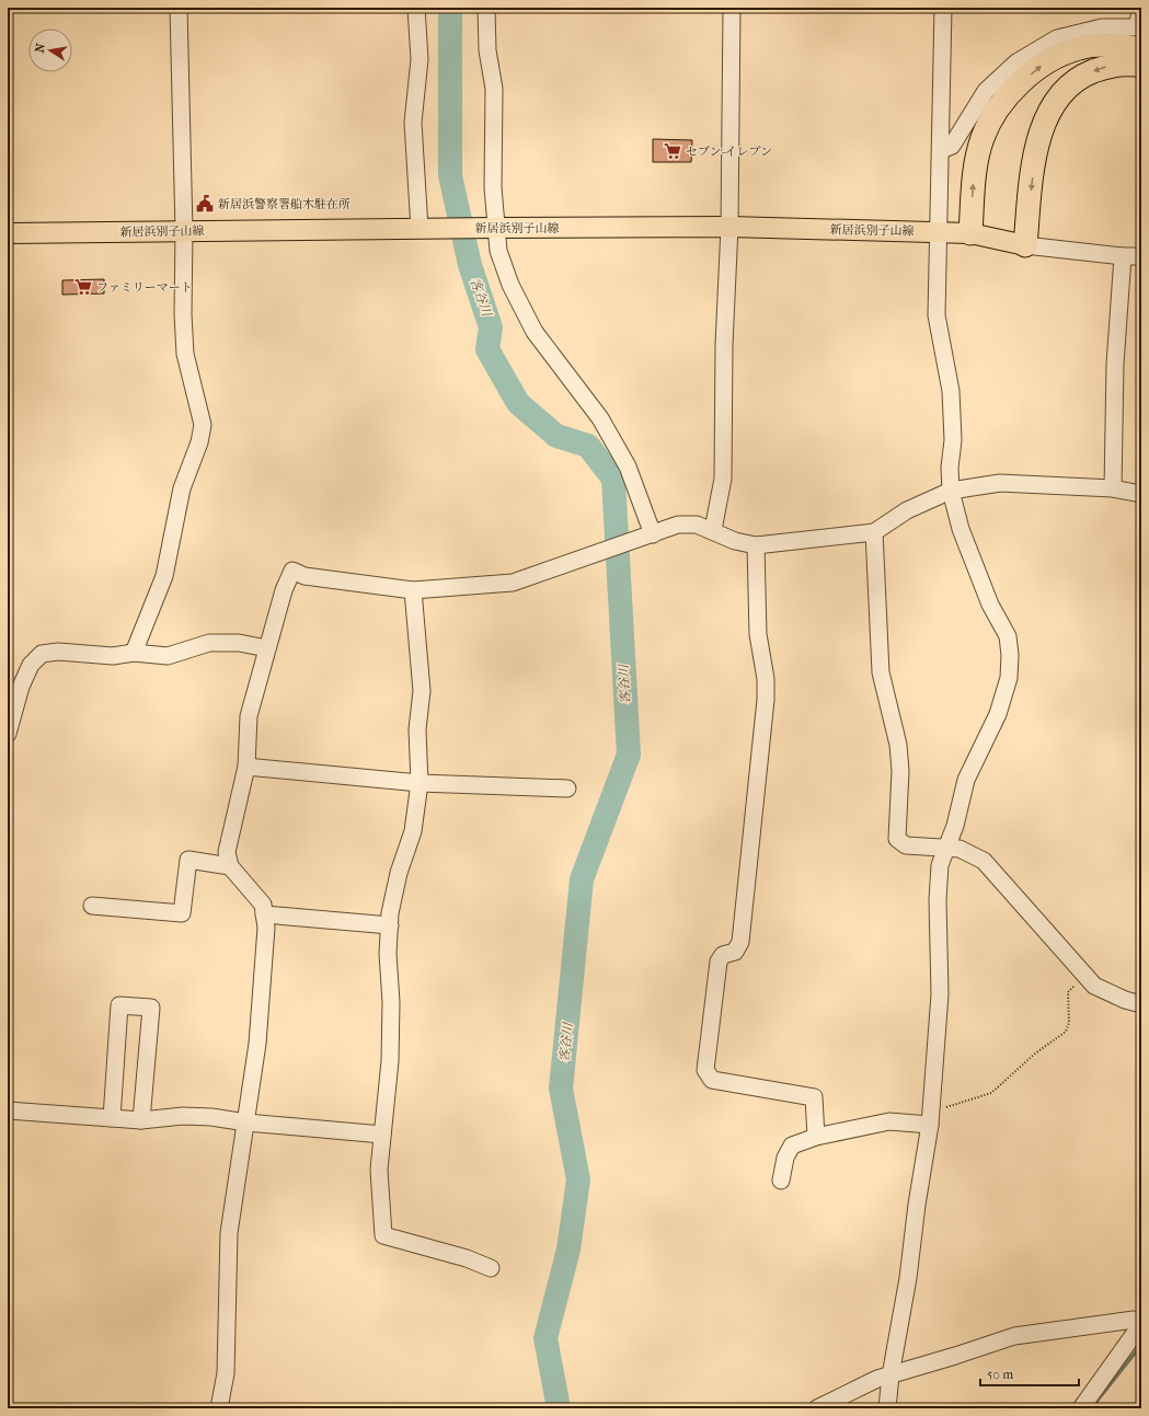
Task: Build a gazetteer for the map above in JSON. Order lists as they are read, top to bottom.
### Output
{
  "streets": {
    "main road": ["新居浜別子山線"]
  },
  "water": ["客谷川"],
  "places": {
    "supermarket": ["セブン-イレブン", "ファミリーマート"],
    "public building": ["新居浜警察署船木駐在所"]
  },
  "scale_bar": "50 m",
  "north": "left"
}
